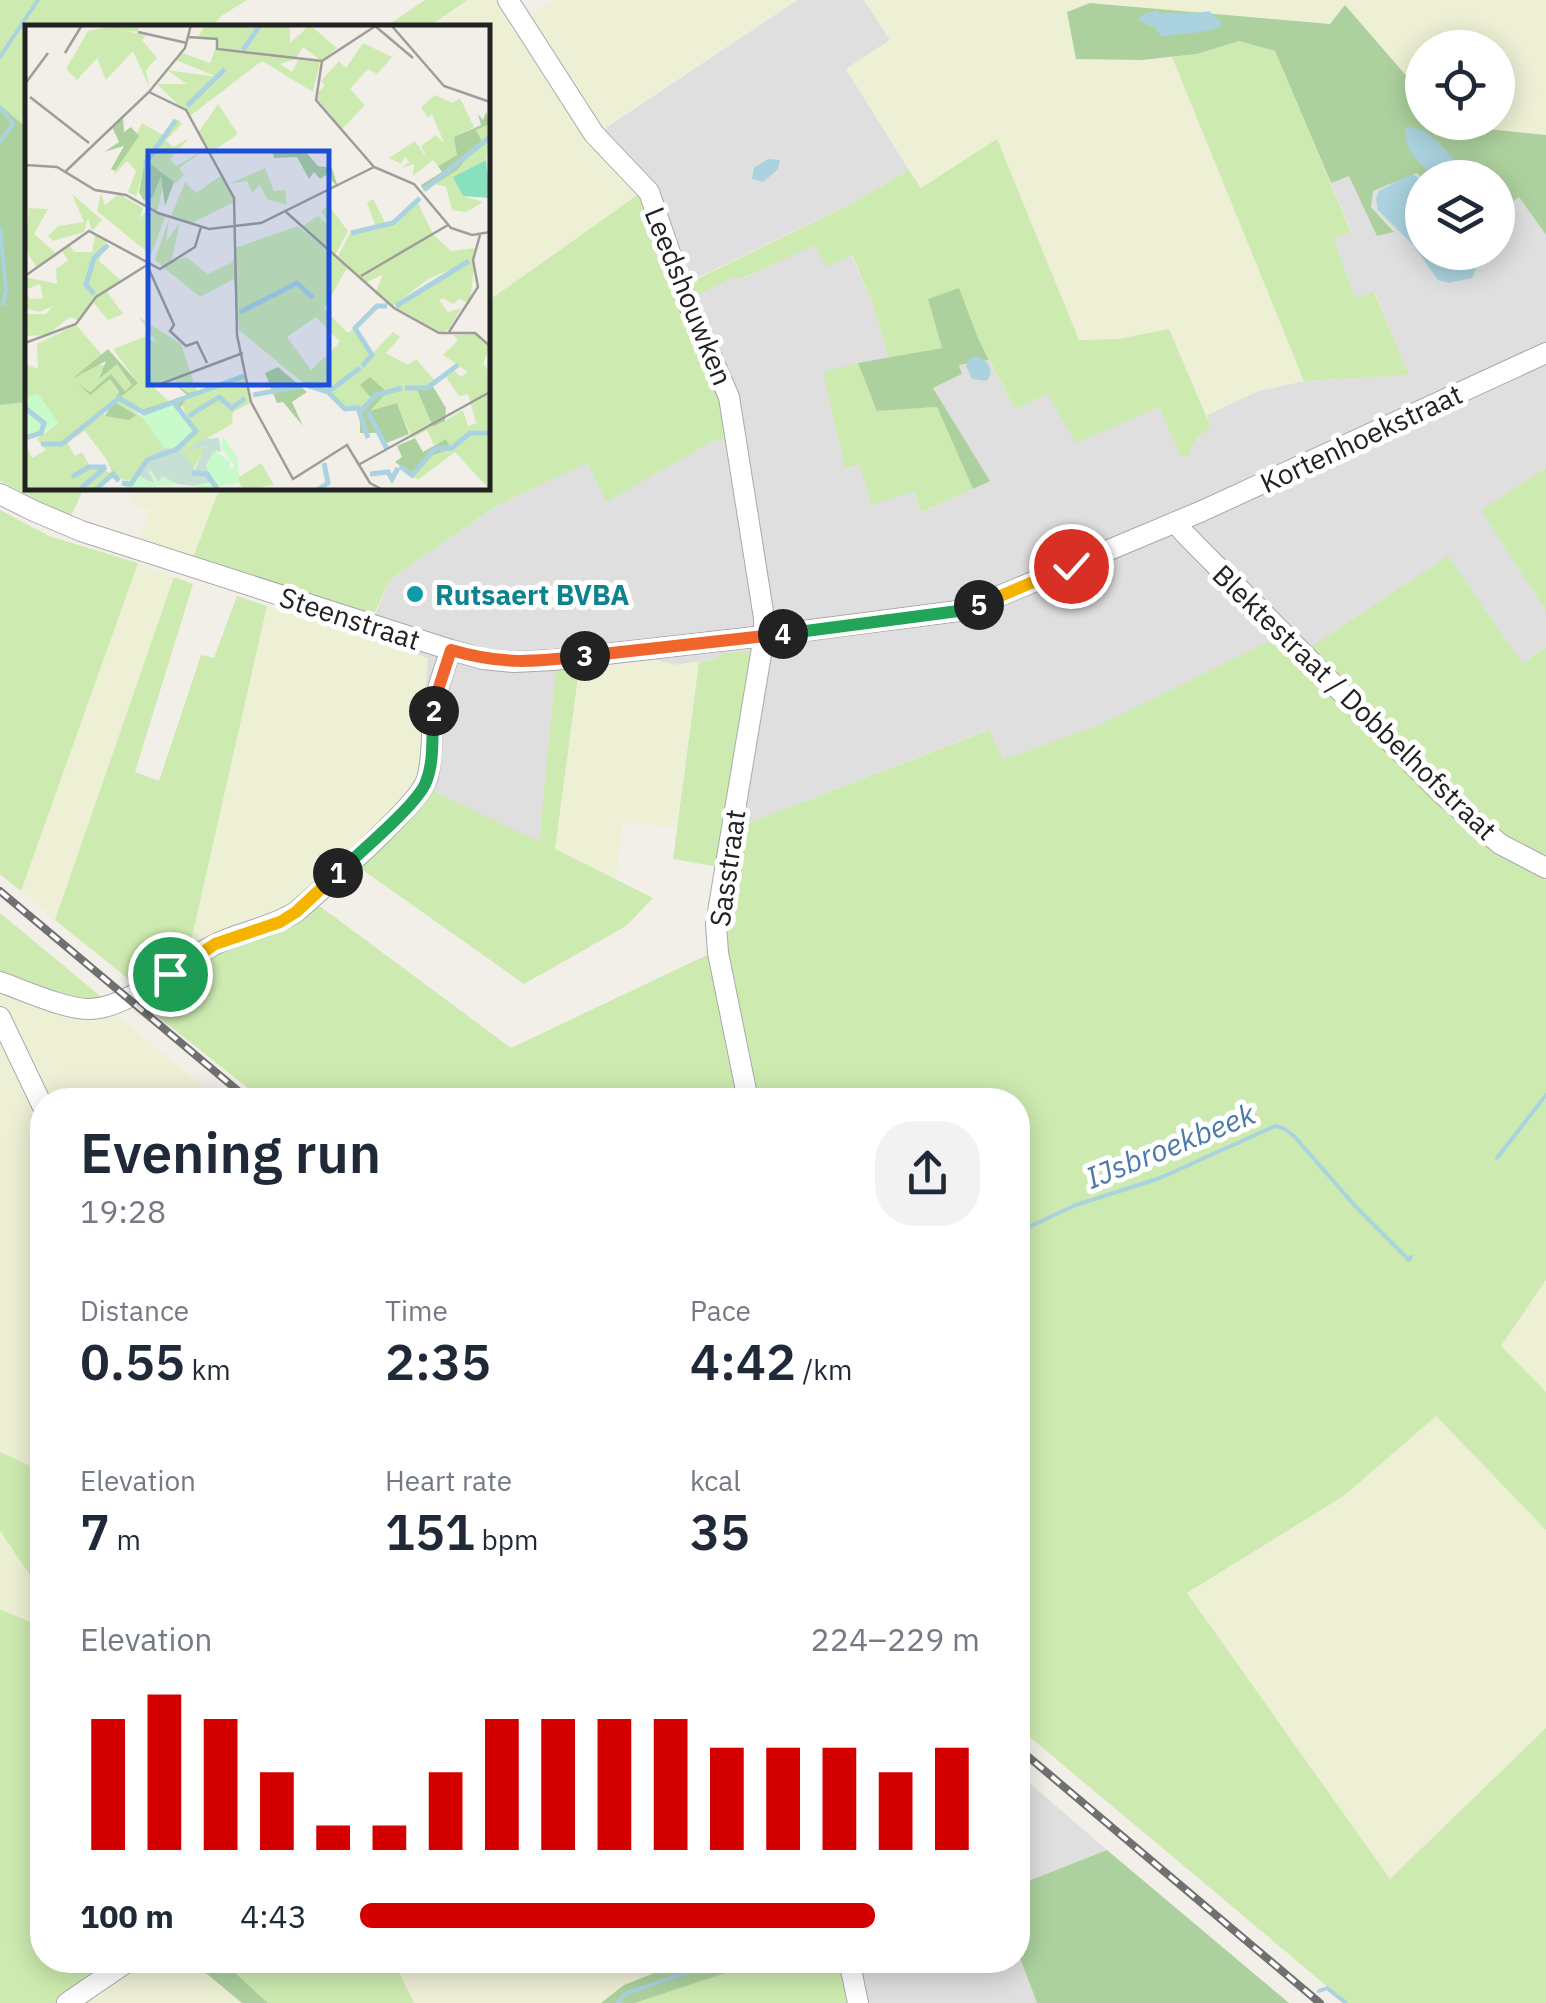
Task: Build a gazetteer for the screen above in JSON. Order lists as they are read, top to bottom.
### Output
{
  "streets": {
    "street": [
      "Leedshouwken",
      "Kortenhoekstraat",
      "Steenstraat",
      "Blektestraat / Dobbelhofstraat",
      "Sasstraat"
    ]
  },
  "crossings": [
    ["Leedshouwken", "Steenstraat"],
    ["Leedshouwken", "Sasstraat"],
    ["Kortenhoekstraat", "Steenstraat"],
    ["Kortenhoekstraat", "Blektestraat / Dobbelhofstraat"],
    ["Steenstraat", "Blektestraat / Dobbelhofstraat"],
    ["Steenstraat", "Sasstraat"]
  ],
  "water": ["IJsbroekbeek"],
  "places": ["Rutsaert BVBA"],
  "page": {
    "pins": [
      "5",
      "4",
      "3",
      "2",
      "1"
    ],
    "heading": ["Evening run", "19:28"],
    "stats": [
      ["Distance", "0.55 km"],
      ["Time", "2:35"],
      ["Pace", "4:42 /km"],
      ["Elevation", "7 m"],
      ["Heart rate", "151 bpm"],
      ["kcal", "35"]
    ],
    "chart": ["Elevation", "224–229 m"],
    "list": [
      {
        "name": "100 m",
        "note": "4:43"
      }
    ]
  }
}
